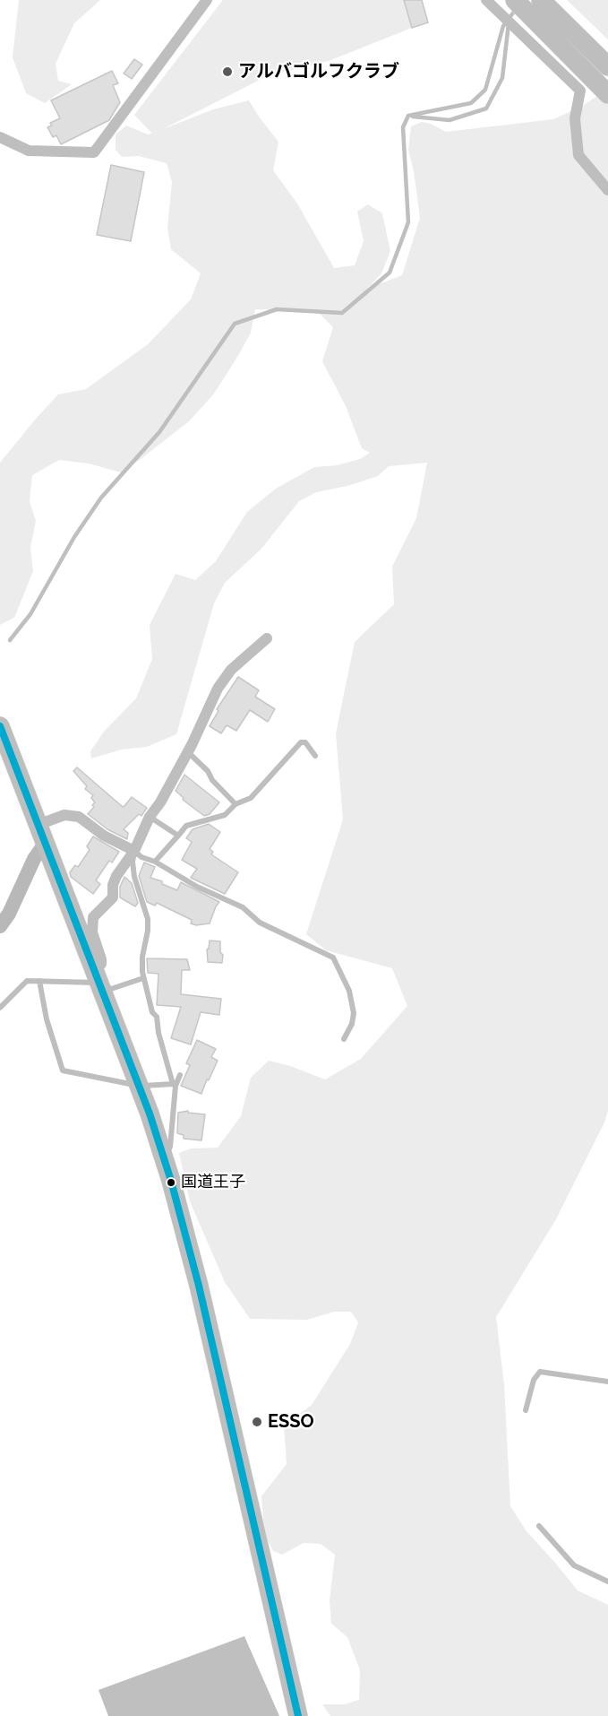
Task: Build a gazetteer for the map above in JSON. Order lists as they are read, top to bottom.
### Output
{
  "places": ["アルバゴルフクラブ", "国道王子", "ESSO"]
}
